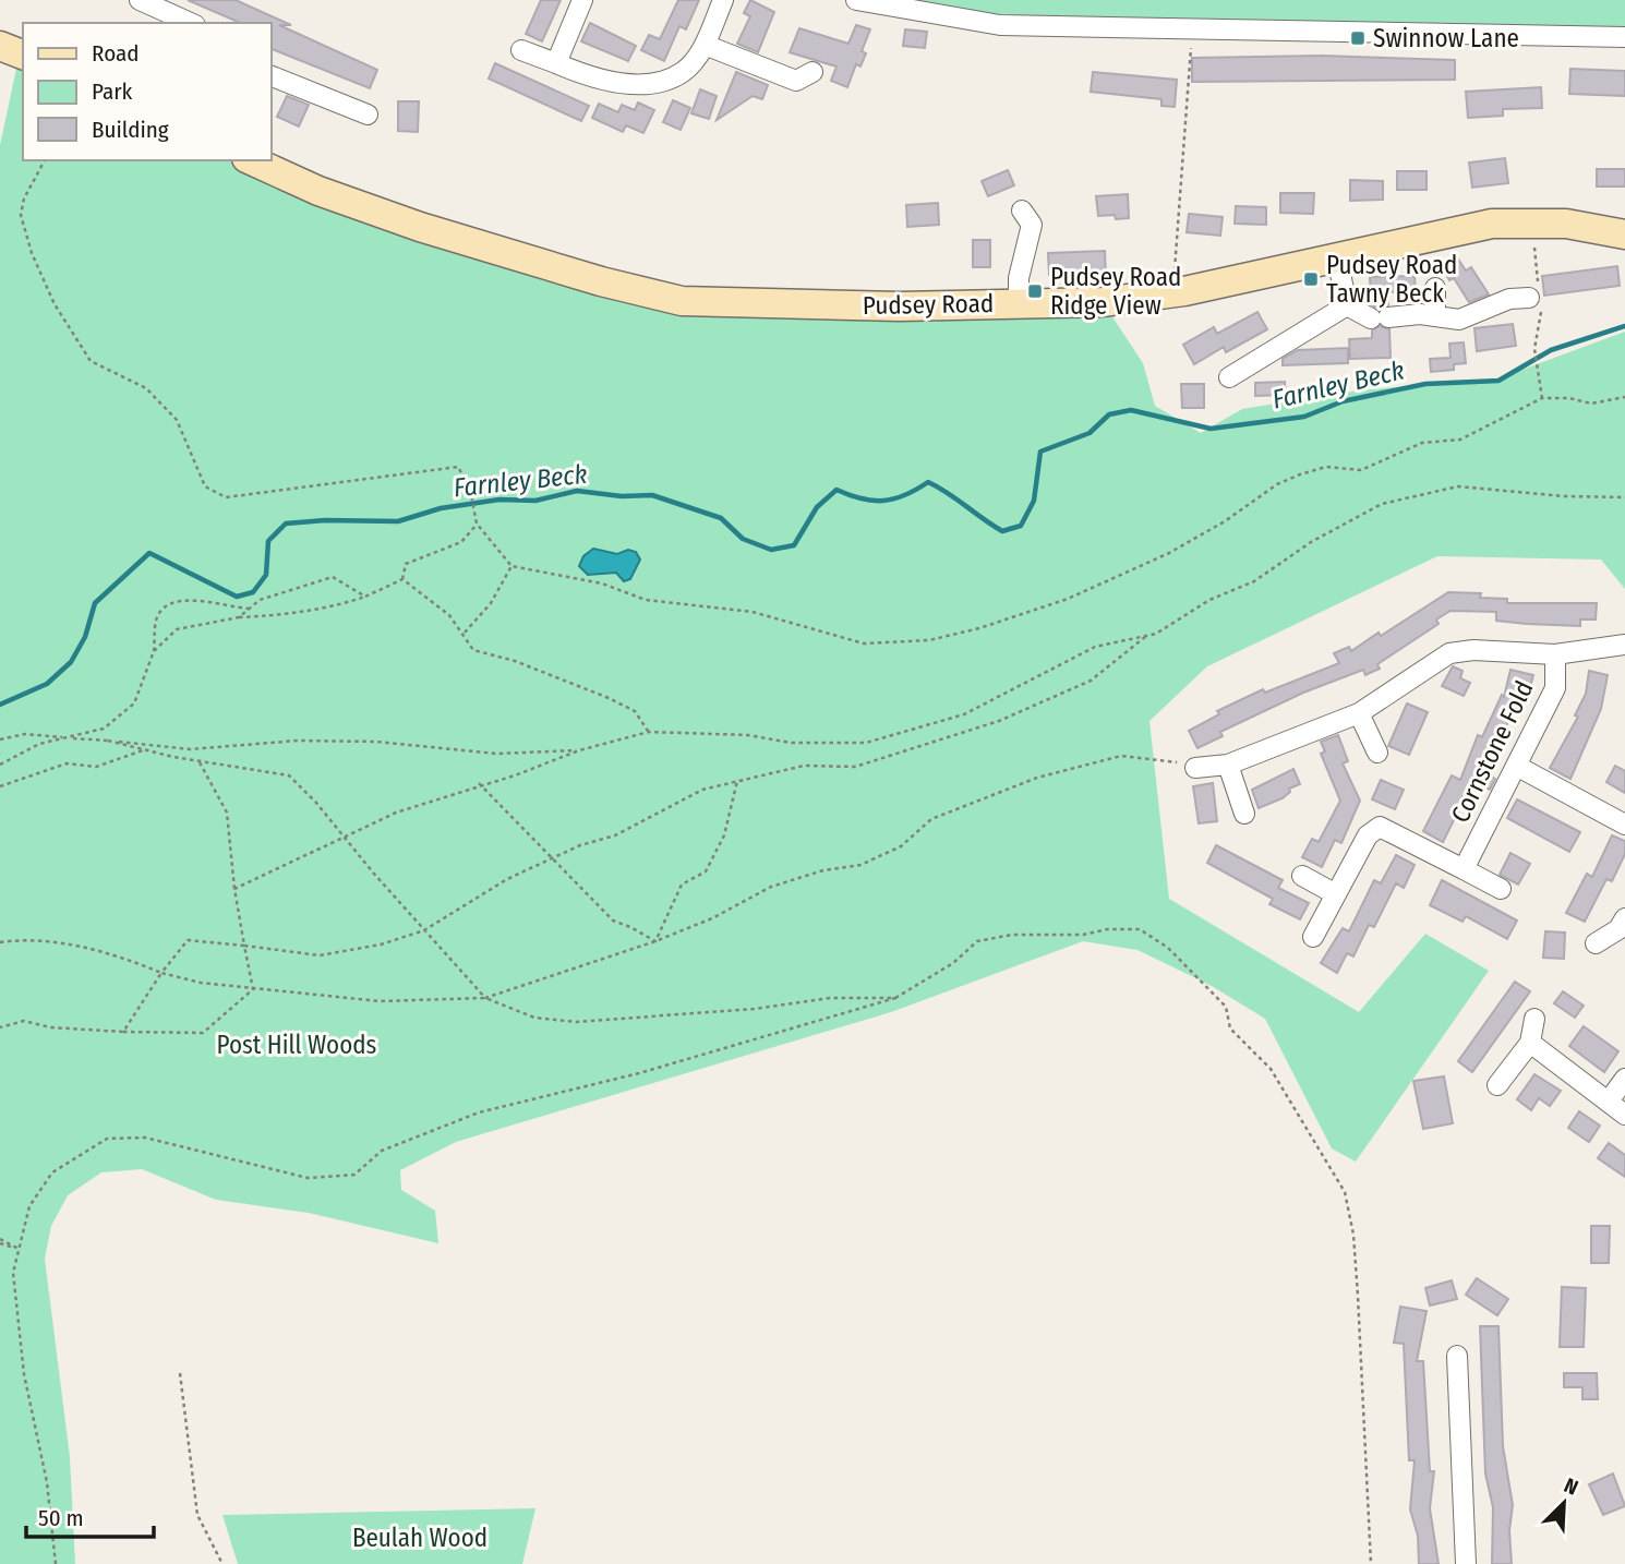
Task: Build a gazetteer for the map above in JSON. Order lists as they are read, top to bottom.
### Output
{
  "streets": {
    "main road": ["Pudsey Road"],
    "street": ["Cornstone Fold"]
  },
  "water": ["Farnley Beck"],
  "parks": ["Post Hill Woods", "Beulah Wood"],
  "places": {
    "transit": ["Swinnow Lane", "Pudsey Road Tawny Beck", "Pudsey Road Ridge View"]
  },
  "legend": ["Road", "Park", "Building"],
  "scale_bar": "50 m",
  "north": "top right"
}
